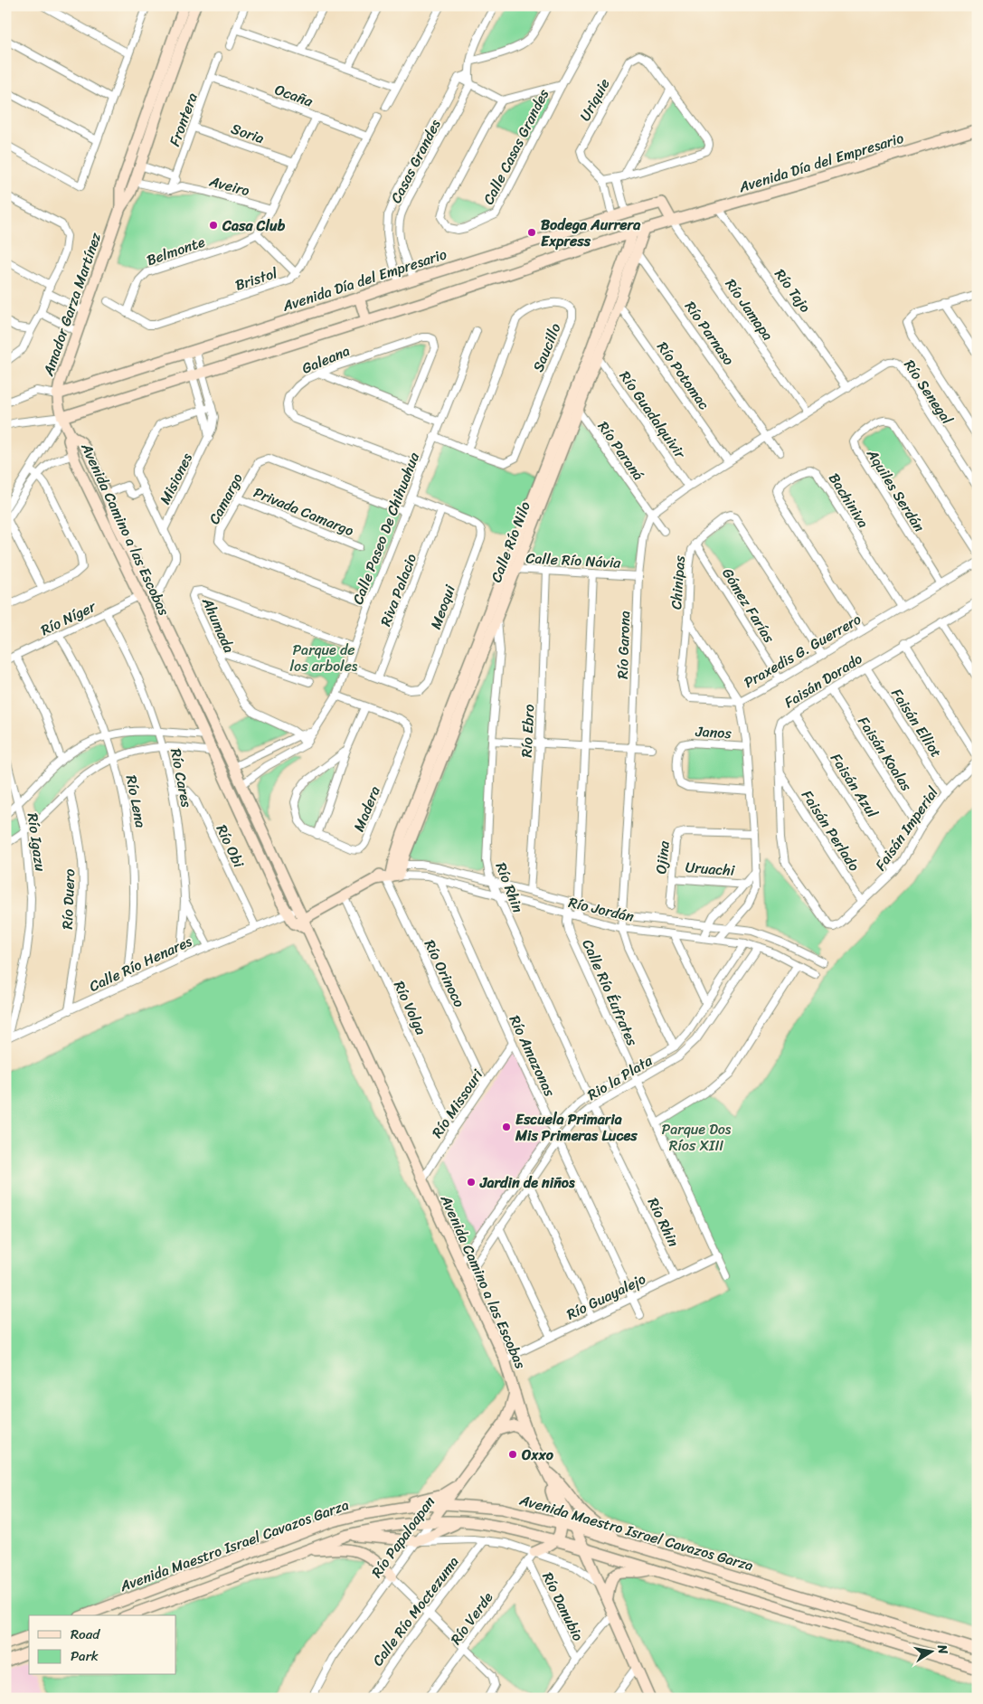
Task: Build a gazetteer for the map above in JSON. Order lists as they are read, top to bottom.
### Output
{
  "streets": {
    "street": [
      "Ocaña",
      "Uriquie",
      "Frontera",
      "Soria",
      "Calle Casas Grandes",
      "Casas Grandes",
      "Avenida Día del Empresario",
      "Aveiro",
      "Belmonte",
      "Bristol",
      "Río Tajo",
      "Amador Garza Martínez",
      "Río Jamapa",
      "Río Parnaso",
      "Saucillo",
      "Galeana",
      "Río Potomac",
      "Río Senegal",
      "Río Guadalquivir",
      "Río Paraná",
      "Misiones",
      "Aquiles Serdán",
      "Camargo",
      "Bachiniva",
      "Privada Camargo",
      "Calle Paseo De Chihuahua",
      "Avenida Camino a las Escobas",
      "Calle Río Nilo",
      "Calle Río Návia",
      "Chinipas",
      "Riva Palacio",
      "Gómez Farías",
      "Meoqui",
      "Río Níger",
      "Ahumada",
      "Río Garona",
      "Praxedis G. Guerrero",
      "Faisán Dorado",
      "Faisán Elliot",
      "Río Ebro",
      "Janos",
      "Faisán Koalas",
      "Río Cares",
      "Faisán Azul",
      "Río Lena",
      "Madera",
      "Faisán Imperial",
      "Faisán Perlado",
      "Río Igazu",
      "Río Obi",
      "Ojina",
      "Uruachi",
      "Río Rhin",
      "Río Duero",
      "Río Jordán",
      "Calle Río Henares",
      "Río Orinoco",
      "Calle Río Éufrates",
      "Río Volga",
      "Río Amazonas",
      "Rio la Plata",
      "Río Missouri",
      "Río Guayalejo",
      "Avenida Maestro Israel Cavazos Garza",
      "Río Papaloapan",
      "Río Danubio",
      "Calle Río Moctezuma",
      "Río Verde"
    ]
  },
  "crossings": [
    ["Ocaña", "Frontera"],
    ["Ocaña", "Bristol"],
    ["Frontera", "Soria"],
    ["Casas Grandes", "Avenida Día del Empresario"],
    ["Avenida Día del Empresario", "Río Tajo"],
    ["Avenida Día del Empresario", "Amador Garza Martínez"],
    ["Avenida Día del Empresario", "Río Jamapa"],
    ["Avenida Día del Empresario", "Misiones"],
    ["Avenida Día del Empresario", "Calle Río Nilo"],
    ["Belmonte", "Bristol"],
    ["Río Tajo", "Río Senegal"],
    ["Amador Garza Martínez", "Avenida Camino a las Escobas"],
    ["Río Parnaso", "Calle Río Nilo"],
    ["Saucillo", "Calle Paseo De Chihuahua"],
    ["Galeana", "Calle Paseo De Chihuahua"],
    ["Río Potomac", "Calle Río Nilo"],
    ["Río Guadalquivir", "Calle Río Nilo"],
    ["Río Paraná", "Calle Río Nilo"],
    ["Río Paraná", "Río Garona"],
    ["Aquiles Serdán", "Praxedis G. Guerrero"],
    ["Camargo", "Privada Camargo"],
    ["Camargo", "Calle Paseo De Chihuahua"],
    ["Bachiniva", "Praxedis G. Guerrero"],
    ["Calle Paseo De Chihuahua", "Avenida Camino a las Escobas"],
    ["Calle Paseo De Chihuahua", "Meoqui"],
    ["Calle Paseo De Chihuahua", "Ahumada"],
    ["Calle Paseo De Chihuahua", "Madera"],
    ["Avenida Camino a las Escobas", "Río Níger"],
    ["Avenida Camino a las Escobas", "Calle Río Henares"],
    ["Avenida Camino a las Escobas", "Rio la Plata"],
    ["Avenida Camino a las Escobas", "Río Missouri"],
    ["Avenida Camino a las Escobas", "Río Guayalejo"],
    ["Avenida Camino a las Escobas", "Avenida Maestro Israel Cavazos Garza"],
    ["Avenida Camino a las Escobas", "Río Papaloapan"],
    ["Calle Río Nilo", "Calle Río Návia"],
    ["Calle Río Nilo", "Río Rhin"],
    ["Calle Río Nilo", "Río Jordán"],
    ["Calle Río Nilo", "Río Orinoco"],
    ["Calle Río Návia", "Río Garona"],
    ["Calle Río Návia", "Río Ebro"],
    ["Chinipas", "Gómez Farías"],
    ["Chinipas", "Praxedis G. Guerrero"],
    ["Riva Palacio", "Meoqui"],
    ["Gómez Farías", "Praxedis G. Guerrero"],
    ["Río Níger", "Río Cares"],
    ["Río Níger", "Río Lena"],
    ["Río Garona", "Río Jordán"],
    ["Río Garona", "Rio la Plata"],
    ["Praxedis G. Guerrero", "Janos"],
    ["Praxedis G. Guerrero", "Ojina"],
    ["Praxedis G. Guerrero", "Uruachi"],
    ["Praxedis G. Guerrero", "Río Jordán"],
    ["Faisán Dorado", "Faisán Elliot"],
    ["Faisán Dorado", "Faisán Koalas"],
    ["Faisán Dorado", "Faisán Azul"],
    ["Faisán Dorado", "Faisán Imperial"],
    ["Faisán Dorado", "Faisán Perlado"],
    ["Faisán Elliot", "Faisán Imperial"],
    ["Faisán Koalas", "Faisán Imperial"],
    ["Río Cares", "Río Obi"],
    ["Río Cares", "Calle Río Henares"],
    ["Faisán Azul", "Faisán Imperial"],
    ["Río Lena", "Calle Río Henares"],
    ["Faisán Imperial", "Faisán Perlado"],
    ["Río Igazu", "Calle Río Henares"],
    ["Río Obi", "Calle Río Henares"],
    ["Ojina", "Uruachi"],
    ["Río Rhin", "Río Jordán"],
    ["Río Rhin", "Rio la Plata"],
    ["Río Rhin", "Río Guayalejo"],
    ["Río Duero", "Calle Río Henares"],
    ["Río Jordán", "Río Orinoco"],
    ["Río Jordán", "Calle Río Éufrates"],
    ["Río Jordán", "Río Amazonas"],
    ["Río Jordán", "Rio la Plata"],
    ["Río Orinoco", "Río Missouri"],
    ["Calle Río Éufrates", "Rio la Plata"],
    ["Calle Río Éufrates", "Río Guayalejo"],
    ["Río Volga", "Río Missouri"],
    ["Río Amazonas", "Rio la Plata"],
    ["Río Amazonas", "Río Missouri"],
    ["Río Amazonas", "Río Guayalejo"],
    ["Avenida Maestro Israel Cavazos Garza", "Río Papaloapan"],
    ["Río Danubio", "Río Verde"]
  ],
  "parks": ["Parque de los arboles", "Parque Dos Ríos XIII"],
  "places": [
    "Casa Club",
    "Bodega Aurrera Express",
    "Escuela Primaria Mis Primeras Luces",
    "Jardin de niños",
    "Oxxo"
  ],
  "legend": ["Road", "Park"],
  "north": "right"
}
